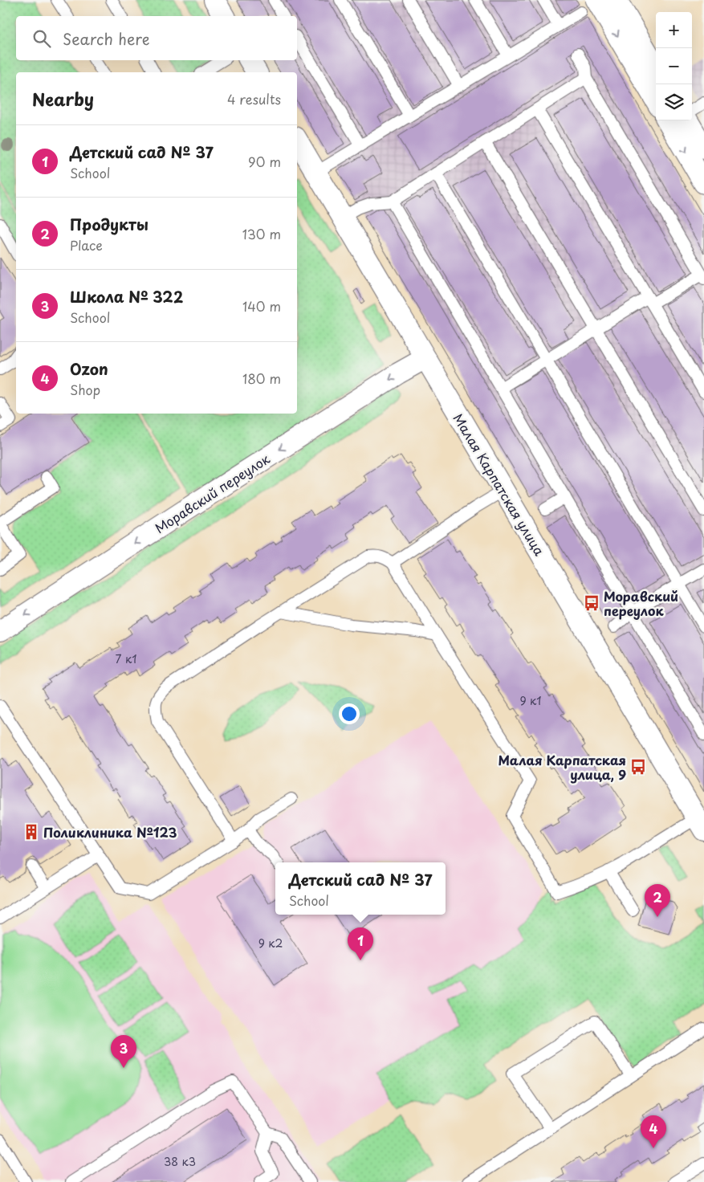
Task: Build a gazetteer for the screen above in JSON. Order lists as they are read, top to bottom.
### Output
{
  "streets": {
    "street": ["Малая Карпатская улица", "Моравский переулок"]
  },
  "crossings": [
    ["Малая Карпатская улица", "Моравский переулок"]
  ],
  "one_way": ["Моравский переулок"],
  "places": {
    "bus stop": ["Моравский переулок", "Малая Карпатская улица, 9"],
    "building": ["Поликлиника №123"]
  },
  "house_numbers": [
    "7 к1",
    "9 к1",
    "9 к2",
    "38 к3"
  ],
  "page": {
    "map_buttons": ["+", "−"],
    "search": "Search here",
    "heading": ["Nearby", "4 results"],
    "list": [
      {
        "mark": "1",
        "name": "Детский сад № 37",
        "note": "School",
        "value": "90 m"
      },
      {
        "mark": "2",
        "name": "Продукты",
        "note": "Place",
        "value": "130 m"
      },
      {
        "mark": "3",
        "name": "Школа № 322",
        "note": "School",
        "value": "140 m"
      },
      {
        "mark": "4",
        "name": "Ozon",
        "note": "Shop",
        "value": "180 m"
      }
    ],
    "popup": ["Детский сад № 37", "School"],
    "pins": [
      "2",
      "1",
      "3",
      "4"
    ]
  }
}
